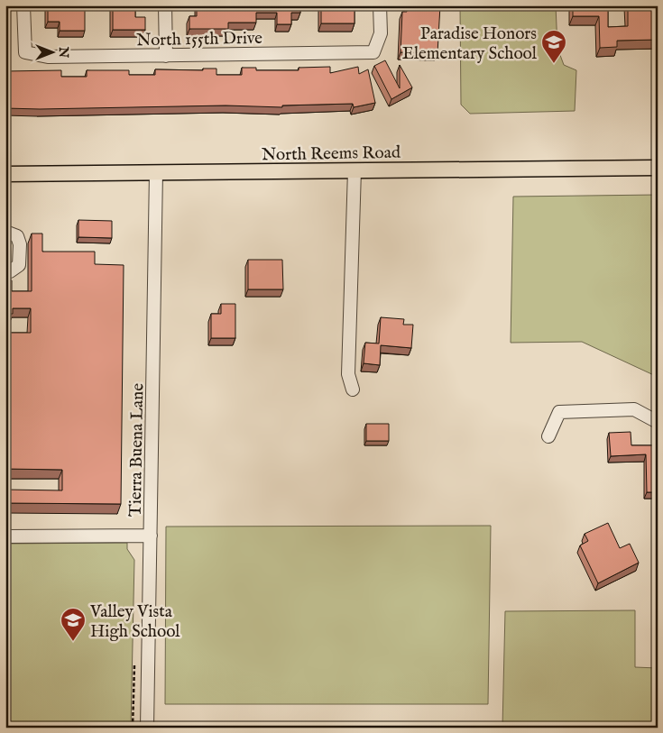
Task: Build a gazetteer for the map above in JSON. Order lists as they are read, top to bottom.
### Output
{
  "streets": {
    "main road": ["North Reems Road"],
    "street": ["North 155th Drive", "Tierra Buena Lane"]
  },
  "crossings": [
    ["North Reems Road", "Tierra Buena Lane"]
  ],
  "places": {
    "school or university": ["Paradise Honors Elementary School", "Valley Vista High School"]
  },
  "north": "right"
}
